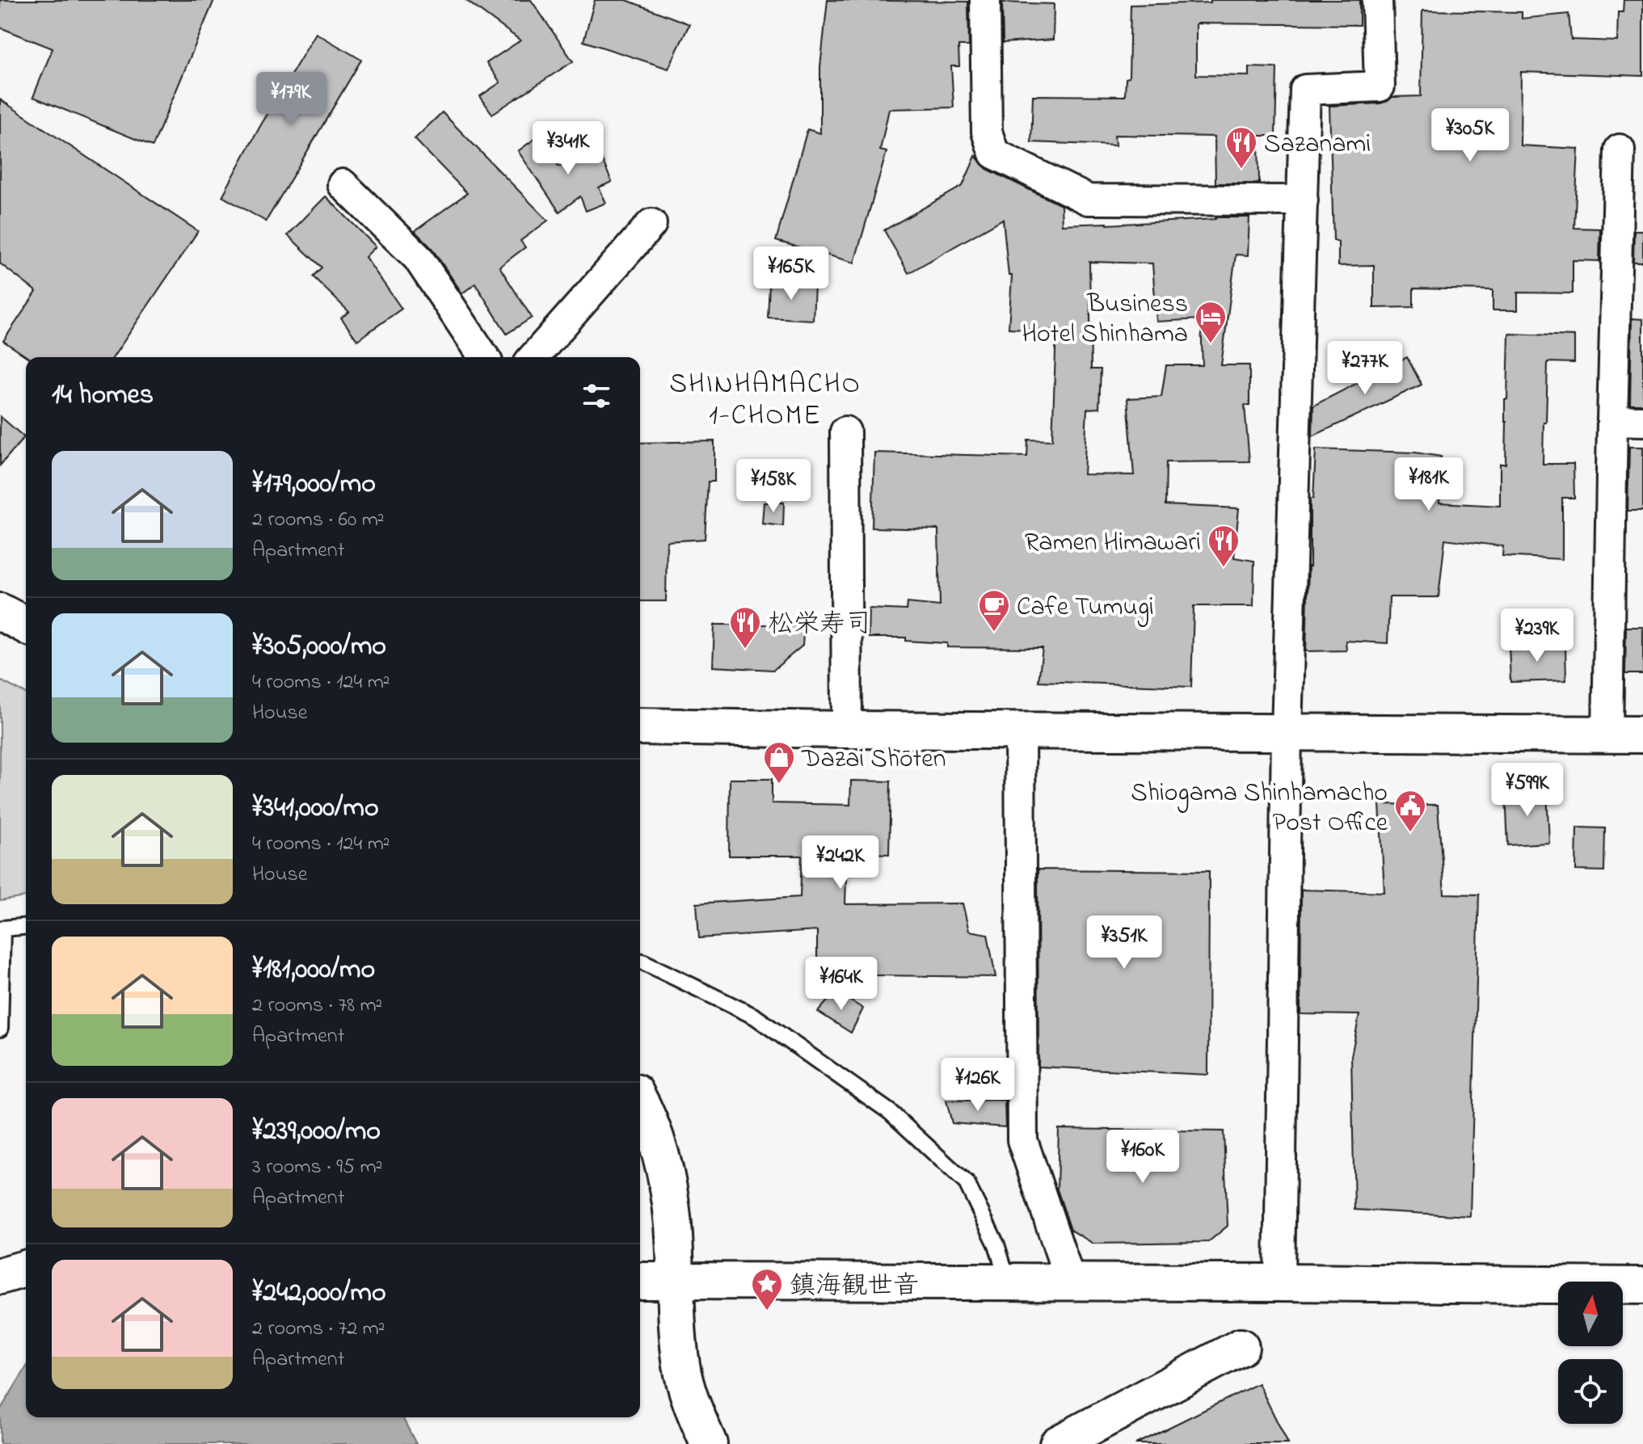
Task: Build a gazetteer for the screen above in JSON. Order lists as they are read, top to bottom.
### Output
{
  "districts": ["SHINHAMACHO 1-CHOME"],
  "places": {
    "restaurant": ["Sazanami", "Ramen Himawari", "松栄寿司"],
    "hotel": ["Business Hotel Shinhama"],
    "cafe": ["Cafe Tumugi"],
    "shop": ["Dazai Shōten"],
    "public building": ["Shiogama Shinhamacho Post Office"],
    "place": ["鎮海観世音"]
  },
  "north": "top",
  "page": {
    "price": [
      "¥179K",
      "¥305K",
      "¥341K",
      "¥165K",
      "¥277K",
      "¥181K",
      "¥158K",
      "¥239K",
      "¥599K",
      "¥242K",
      "¥351K",
      "¥164K",
      "¥126K",
      "¥160K"
    ],
    "heading": "14 homes",
    "list": [
      {
        "name": "¥179,000/mo",
        "note": "2 rooms · 60 m² · Apartment"
      },
      {
        "name": "¥305,000/mo",
        "note": "4 rooms · 124 m² · House"
      },
      {
        "name": "¥341,000/mo",
        "note": "4 rooms · 124 m² · House"
      },
      {
        "name": "¥181,000/mo",
        "note": "2 rooms · 78 m² · Apartment"
      },
      {
        "name": "¥239,000/mo",
        "note": "3 rooms · 95 m² · Apartment"
      },
      {
        "name": "¥242,000/mo",
        "note": "2 rooms · 72 m² · Apartment"
      }
    ]
  }
}
